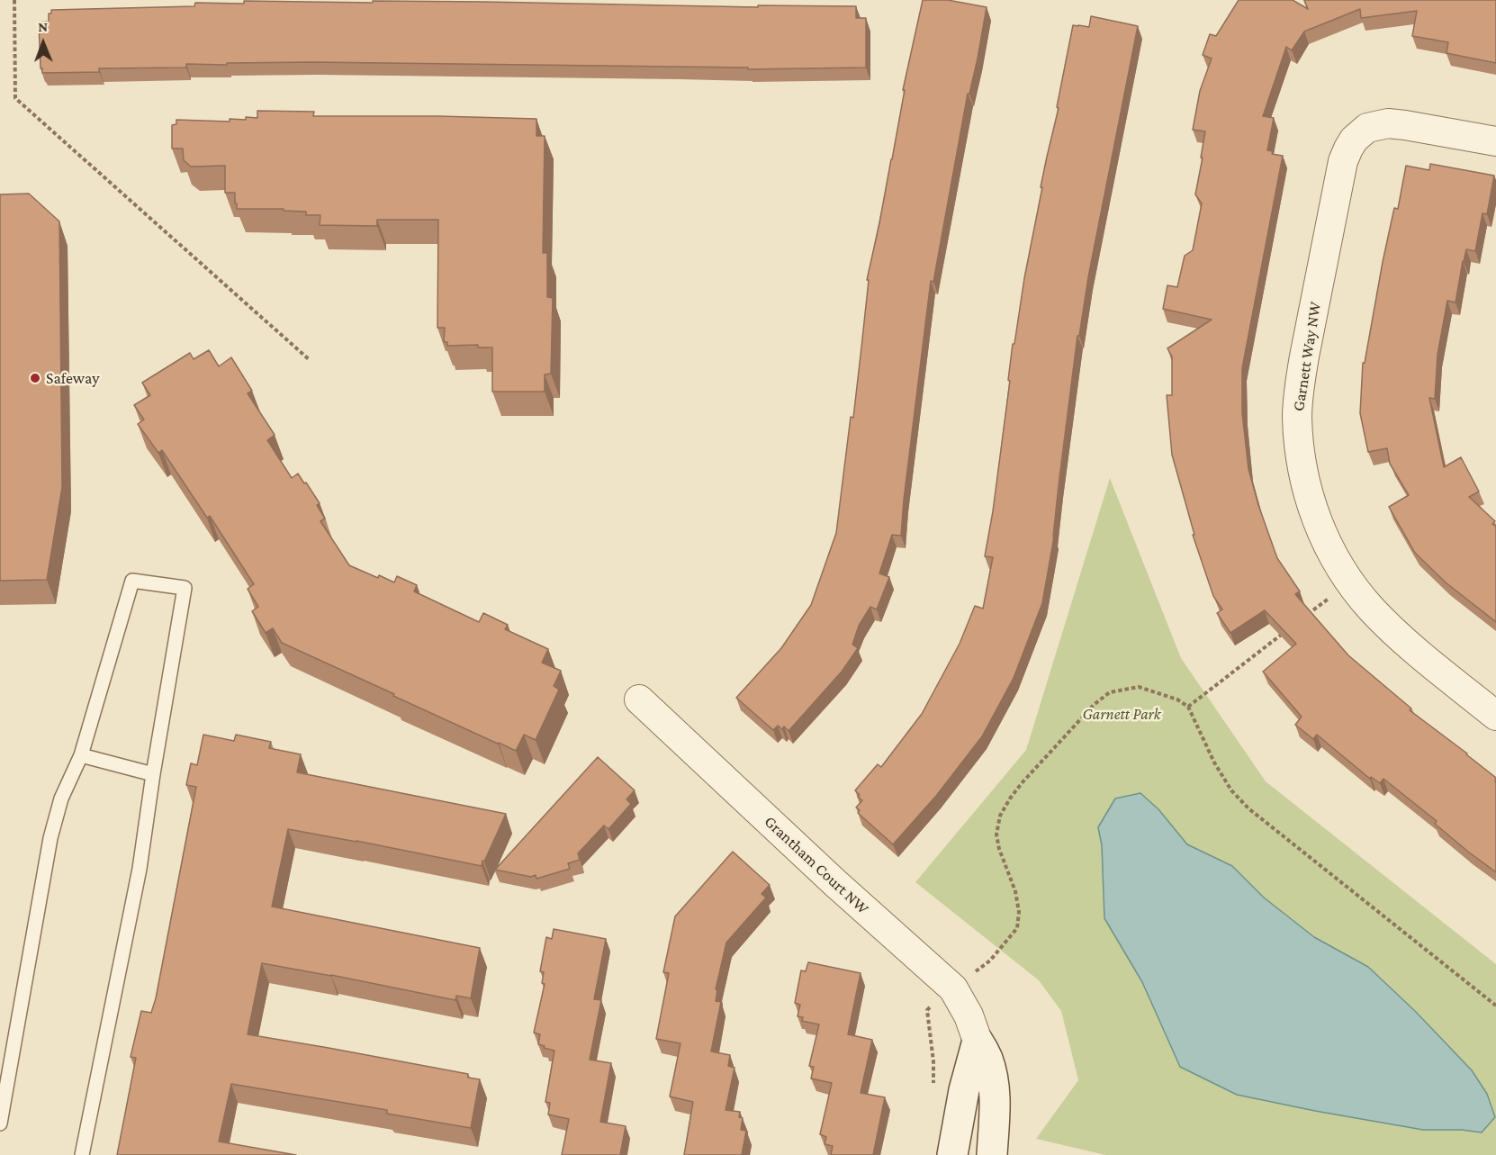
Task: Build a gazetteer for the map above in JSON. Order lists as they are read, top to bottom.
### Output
{
  "streets": {
    "street": ["Garnett Way NW", "Grantham Court NW"]
  },
  "parks": ["Garnett Park"],
  "places": ["Safeway"],
  "north": "top"
}
